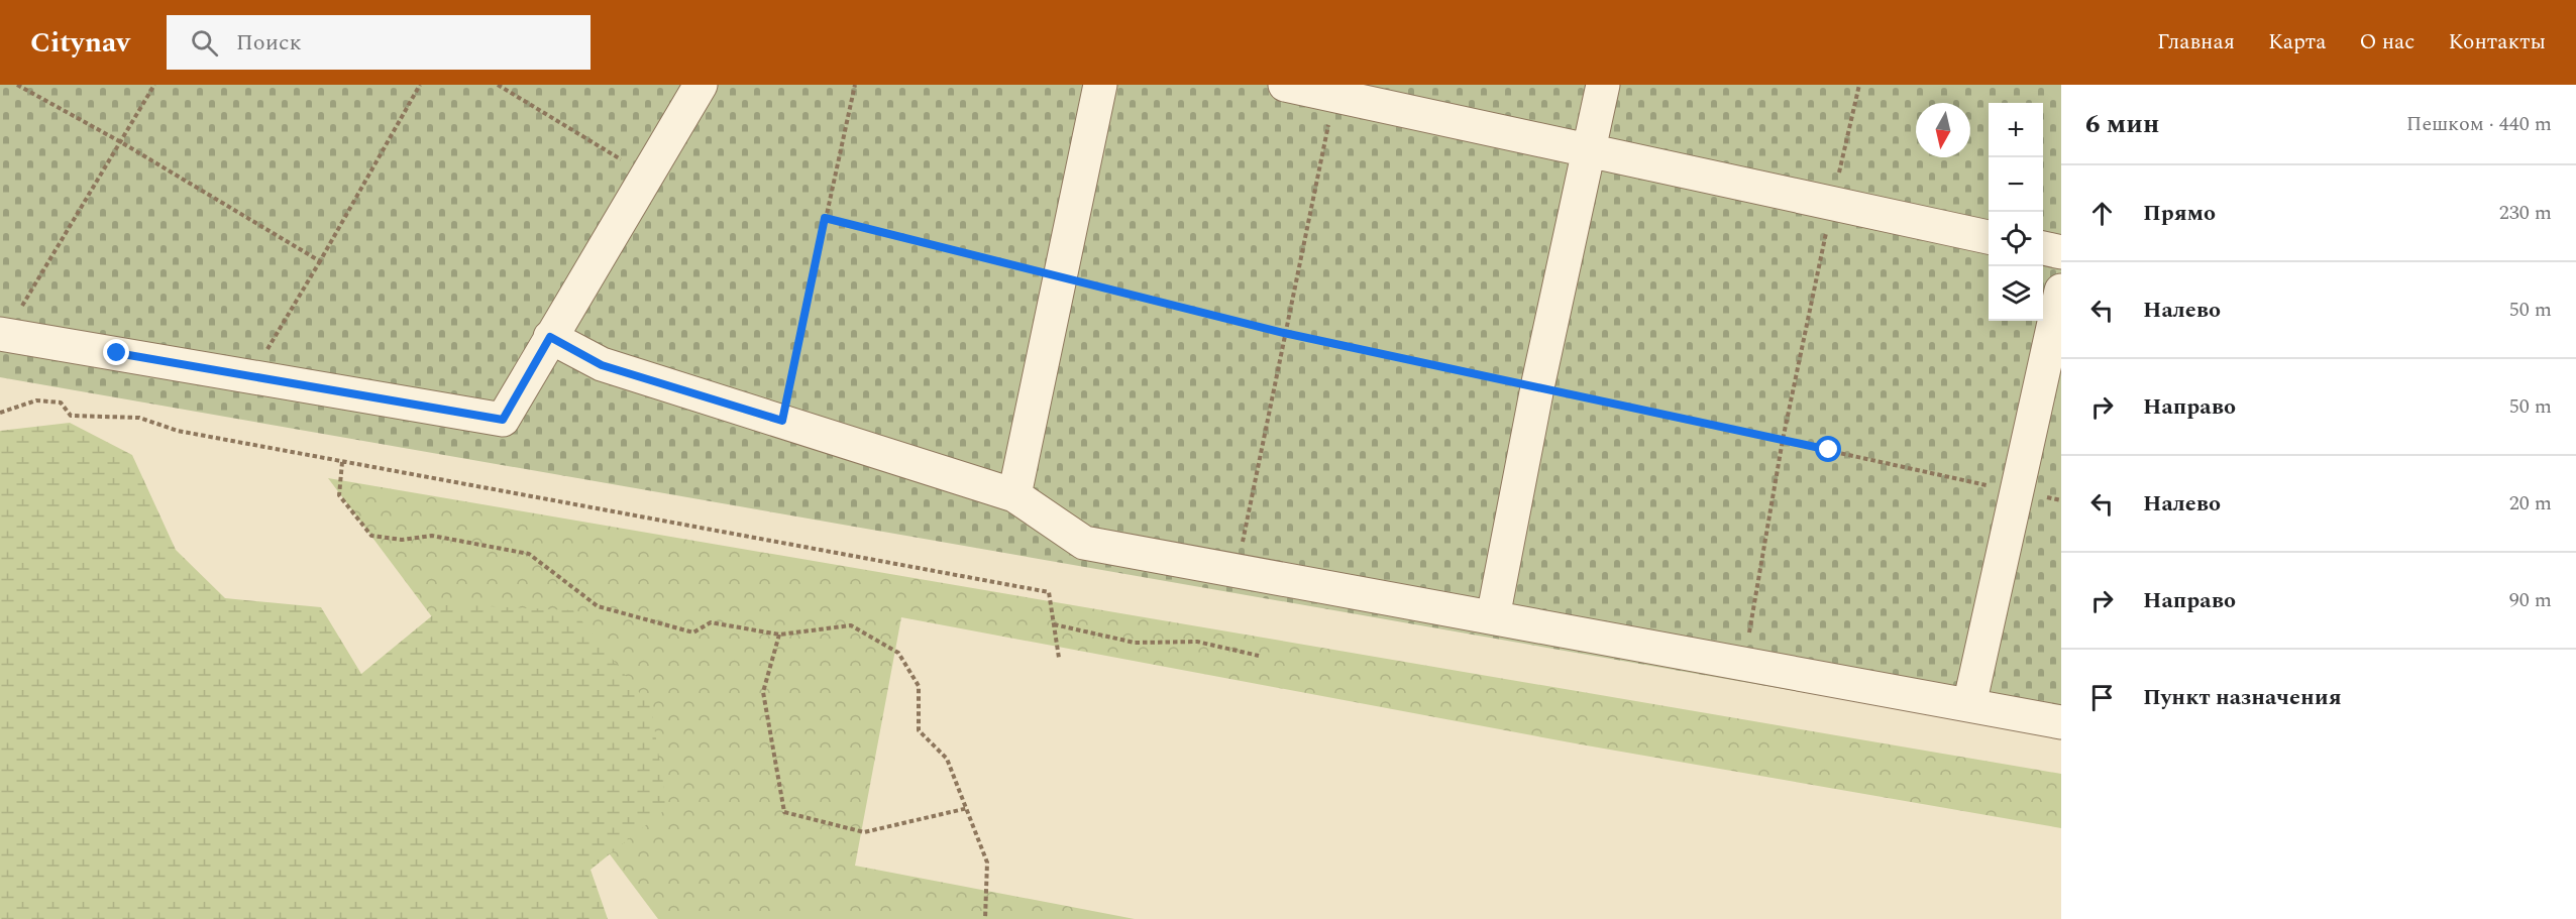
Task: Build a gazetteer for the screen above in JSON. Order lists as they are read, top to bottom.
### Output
{
  "north": "bottom",
  "page": {
    "header": "Citynav",
    "search": "Поиск",
    "nav": [
      "Главная",
      "Карта",
      "О нас",
      "Контакты"
    ],
    "heading": ["6 мин", "Пешком · 440 m"],
    "map_buttons": ["+", "−"],
    "list": [
      ["Прямо", "230 m"],
      ["Налево", "50 m"],
      ["Направо", "50 m"],
      ["Налево", "20 m"],
      ["Направо", "90 m"],
      "Пункт назначения"
    ]
  }
}
